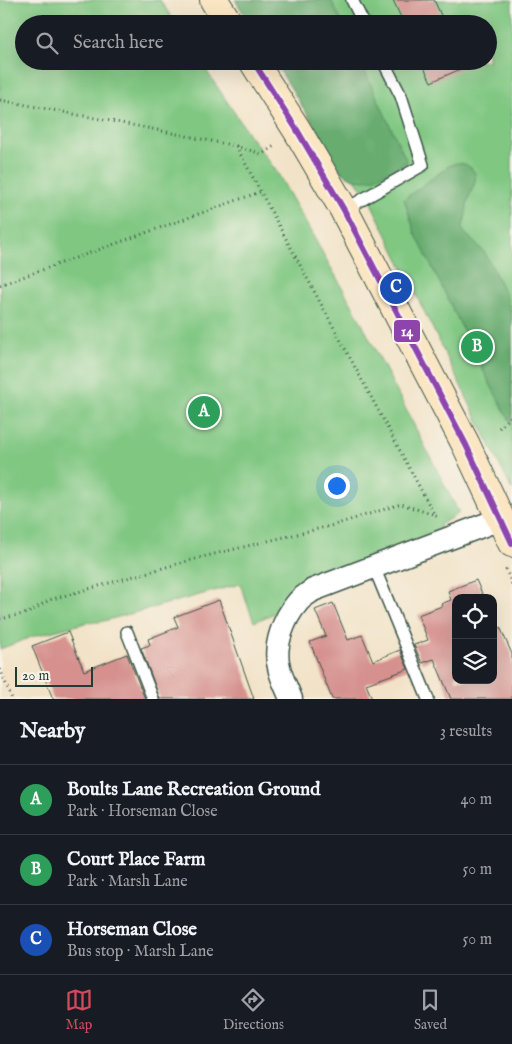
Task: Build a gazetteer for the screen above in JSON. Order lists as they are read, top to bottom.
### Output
{
  "lines": ["transit line 14"],
  "scale_bar": "20 m",
  "page": {
    "search": "Search here",
    "pins": ["C", "B", "A"],
    "scale": "20 m",
    "heading": ["Nearby", "3 results"],
    "list": [
      {
        "mark": "A",
        "name": "Boults Lane Recreation Ground",
        "note": "Park · Horseman Close",
        "value": "40 m"
      },
      {
        "mark": "B",
        "name": "Court Place Farm",
        "note": "Park · Marsh Lane",
        "value": "50 m"
      },
      {
        "mark": "C",
        "name": "Horseman Close",
        "note": "Bus stop · Marsh Lane",
        "value": "50 m"
      }
    ],
    "nav": ["Map", "Directions", "Saved"]
  }
}
